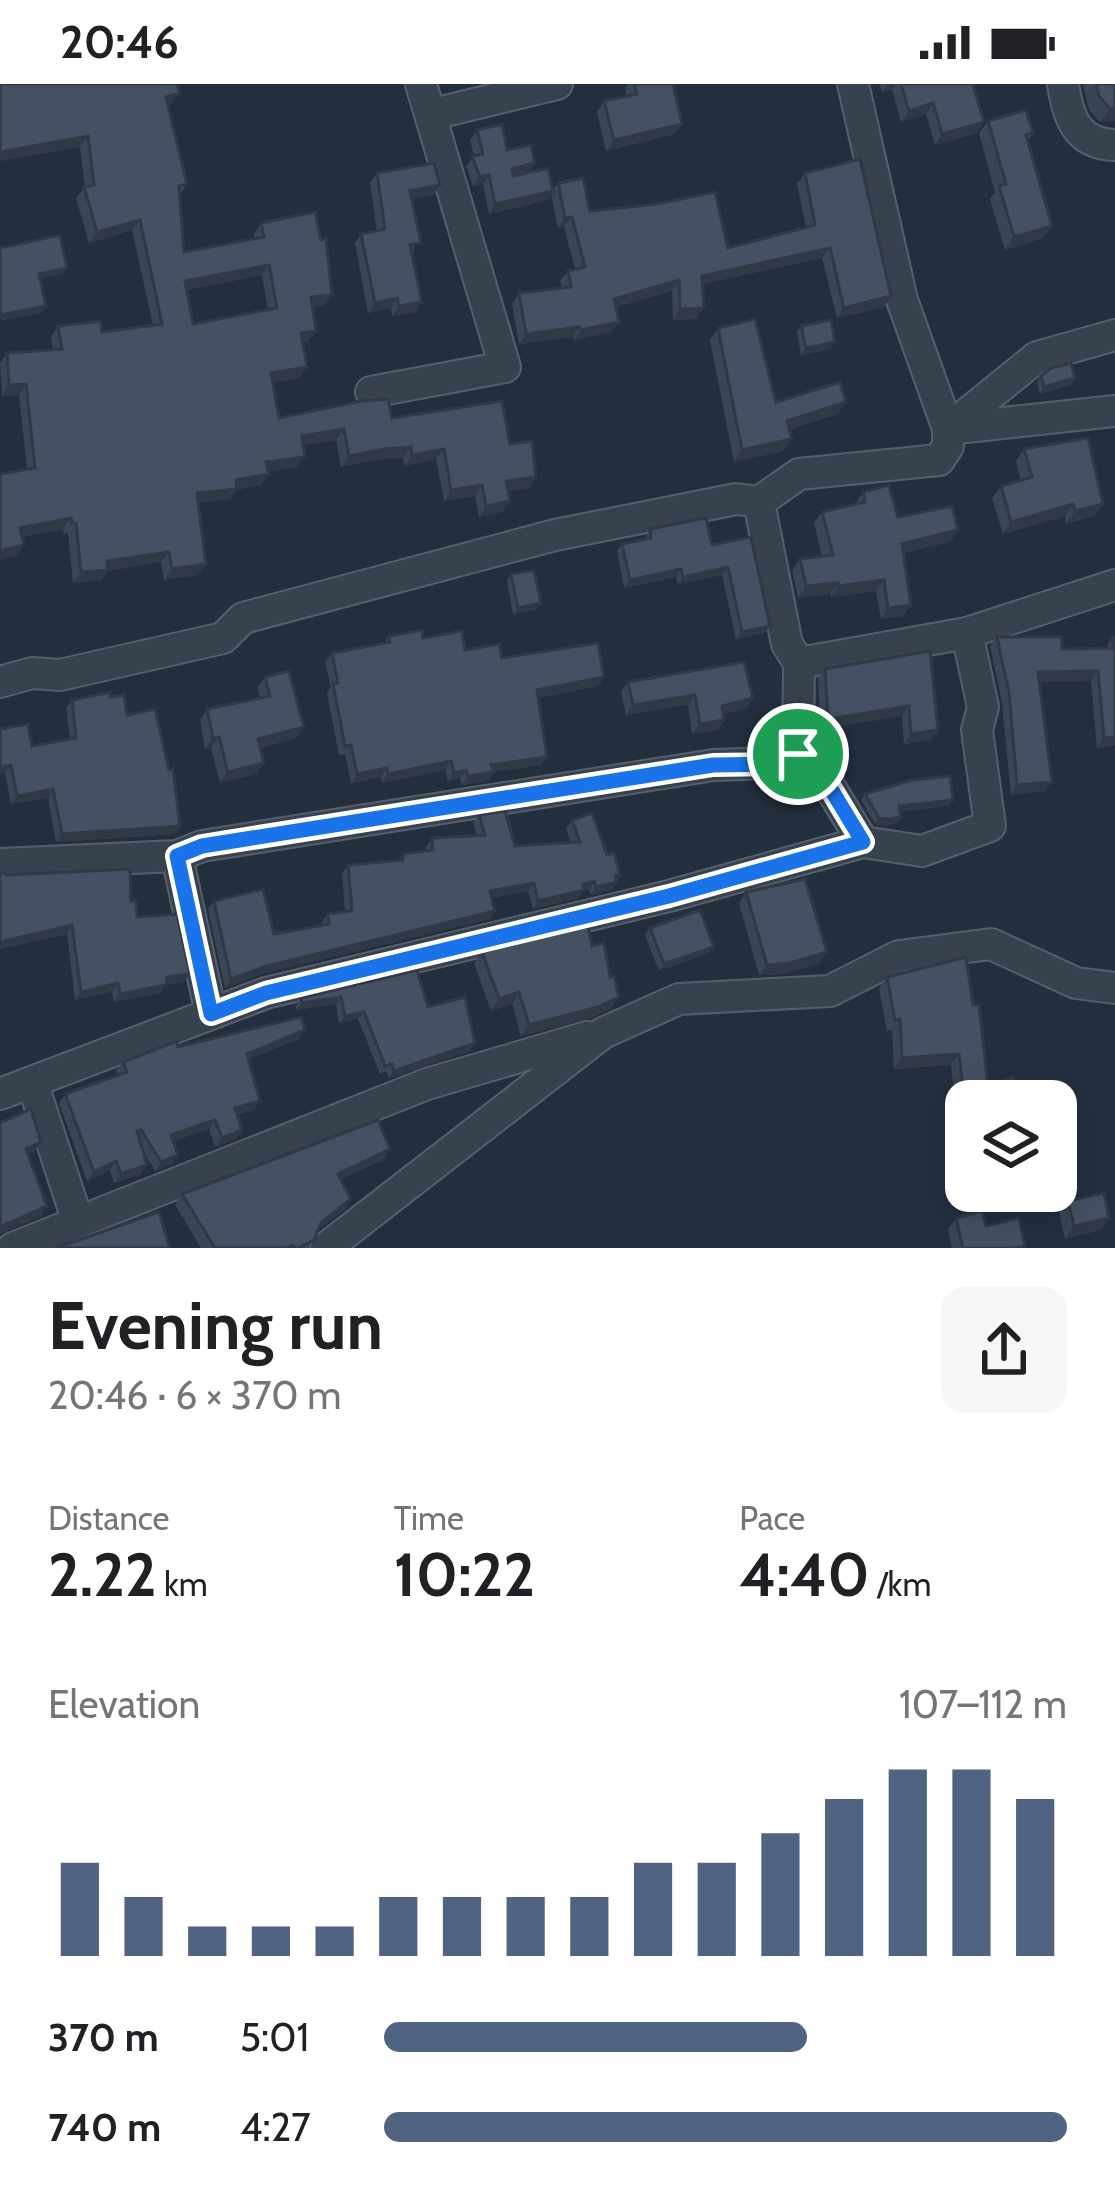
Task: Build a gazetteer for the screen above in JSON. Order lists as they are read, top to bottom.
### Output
{
  "page": {
    "status": "20:46",
    "heading": ["Evening run", "20:46 · 6 × 370 m"],
    "stats": [
      ["Distance", "2.22 km"],
      ["Time", "10:22"],
      ["Pace", "4:40 /km"]
    ],
    "chart": ["Elevation", "107–112 m"],
    "list": [
      {
        "name": "370 m",
        "note": "5:01"
      },
      {
        "name": "740 m",
        "note": "4:27"
      }
    ]
  }
}
